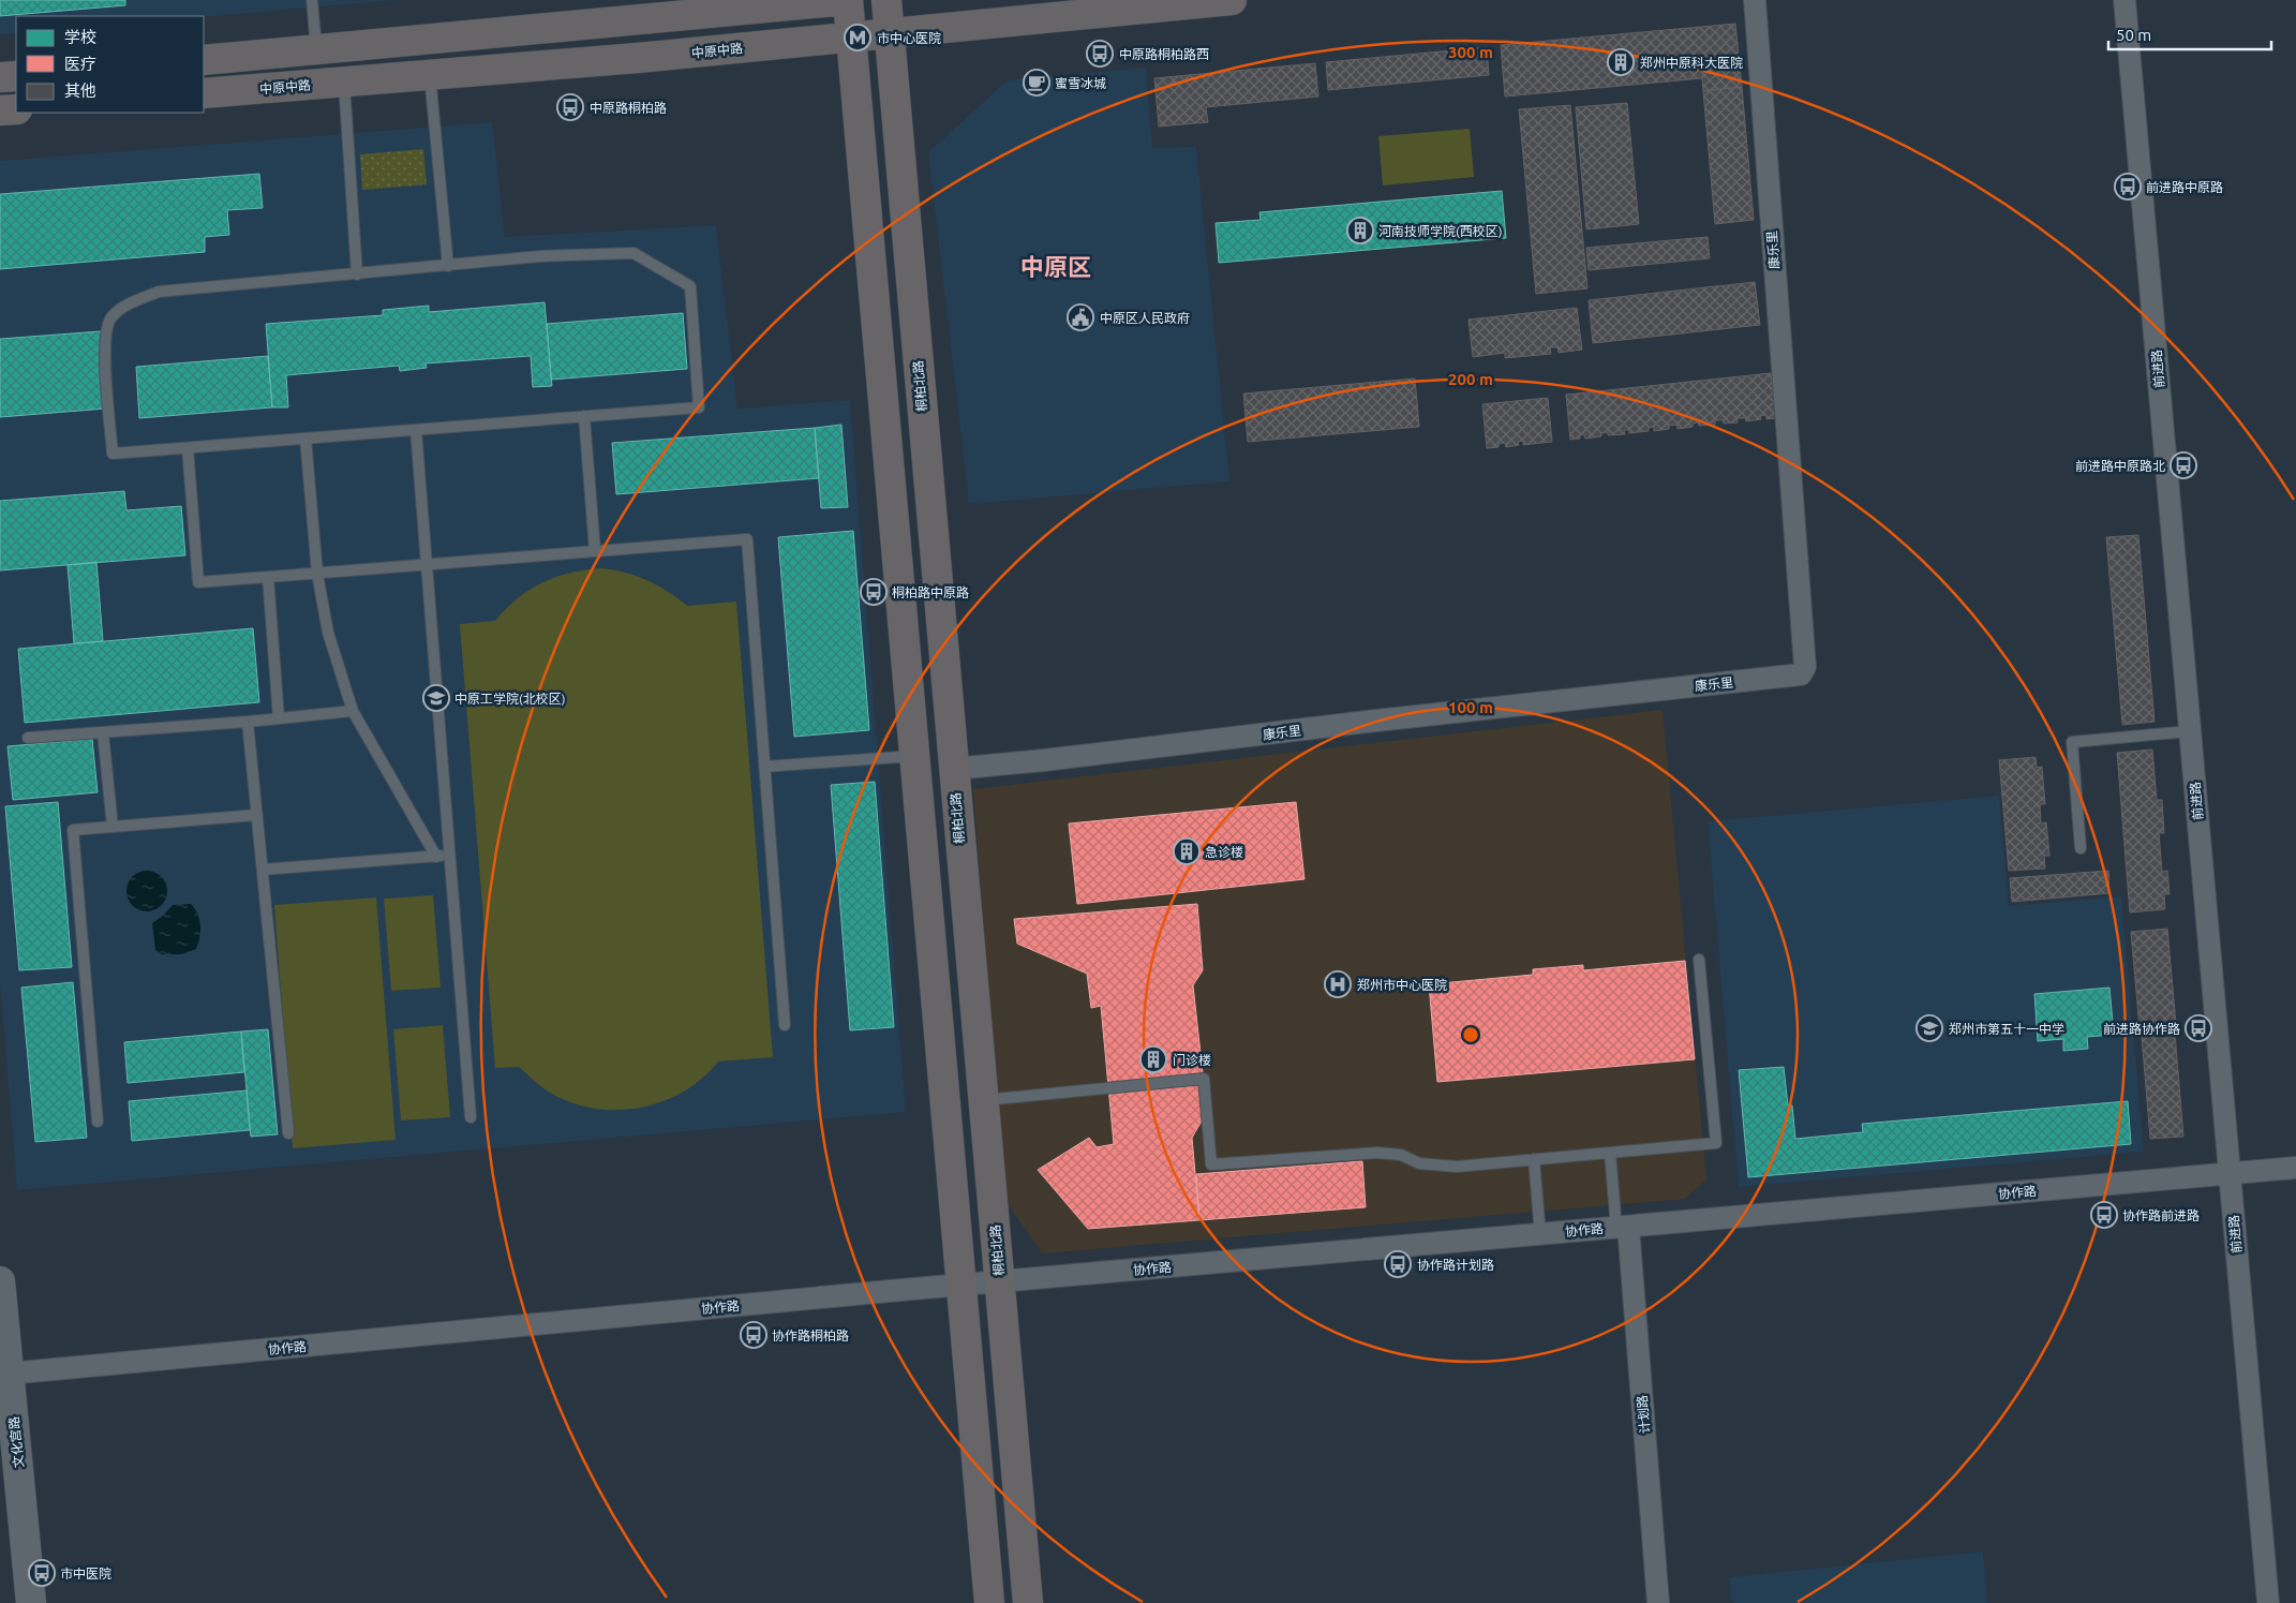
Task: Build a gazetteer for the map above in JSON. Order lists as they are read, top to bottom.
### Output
{
  "streets": {
    "main road": ["中原中路", "桐柏北路"],
    "street": [
      "康乐里",
      "前进路",
      "协作路",
      "计划路",
      "文化宫路"
    ]
  },
  "crossings": [
    ["中原中路", "桐柏北路"],
    ["康乐里", "桐柏北路"],
    ["前进路", "协作路"],
    ["桐柏北路", "协作路"],
    ["协作路", "计划路"],
    ["协作路", "文化宫路"]
  ],
  "districts": ["中原区"],
  "places": {
    "metro station": ["市中心医院"],
    "bus stop": [
      "中原路桐柏路西",
      "中原路桐柏路",
      "前进路中原路",
      "前进路中原路北",
      "桐柏路中原路",
      "前进路协作路",
      "协作路前进路",
      "协作路计划路",
      "协作路桐柏路",
      "市中医院"
    ],
    "building": [
      "郑州中原科大医院",
      "河南技师学院(西校区)",
      "急诊楼",
      "门诊楼"
    ],
    "cafe": ["蜜雪冰城"],
    "public building": ["中原区人民政府"],
    "school or university": ["中原工学院(北校区)", "郑州市第五十一中学"],
    "hospital": ["郑州市中心医院"]
  },
  "legend": ["学校", "医疗", "其他"],
  "scale_bar": "50 m",
  "rings": ["300 m", "200 m", "100 m"]
}
